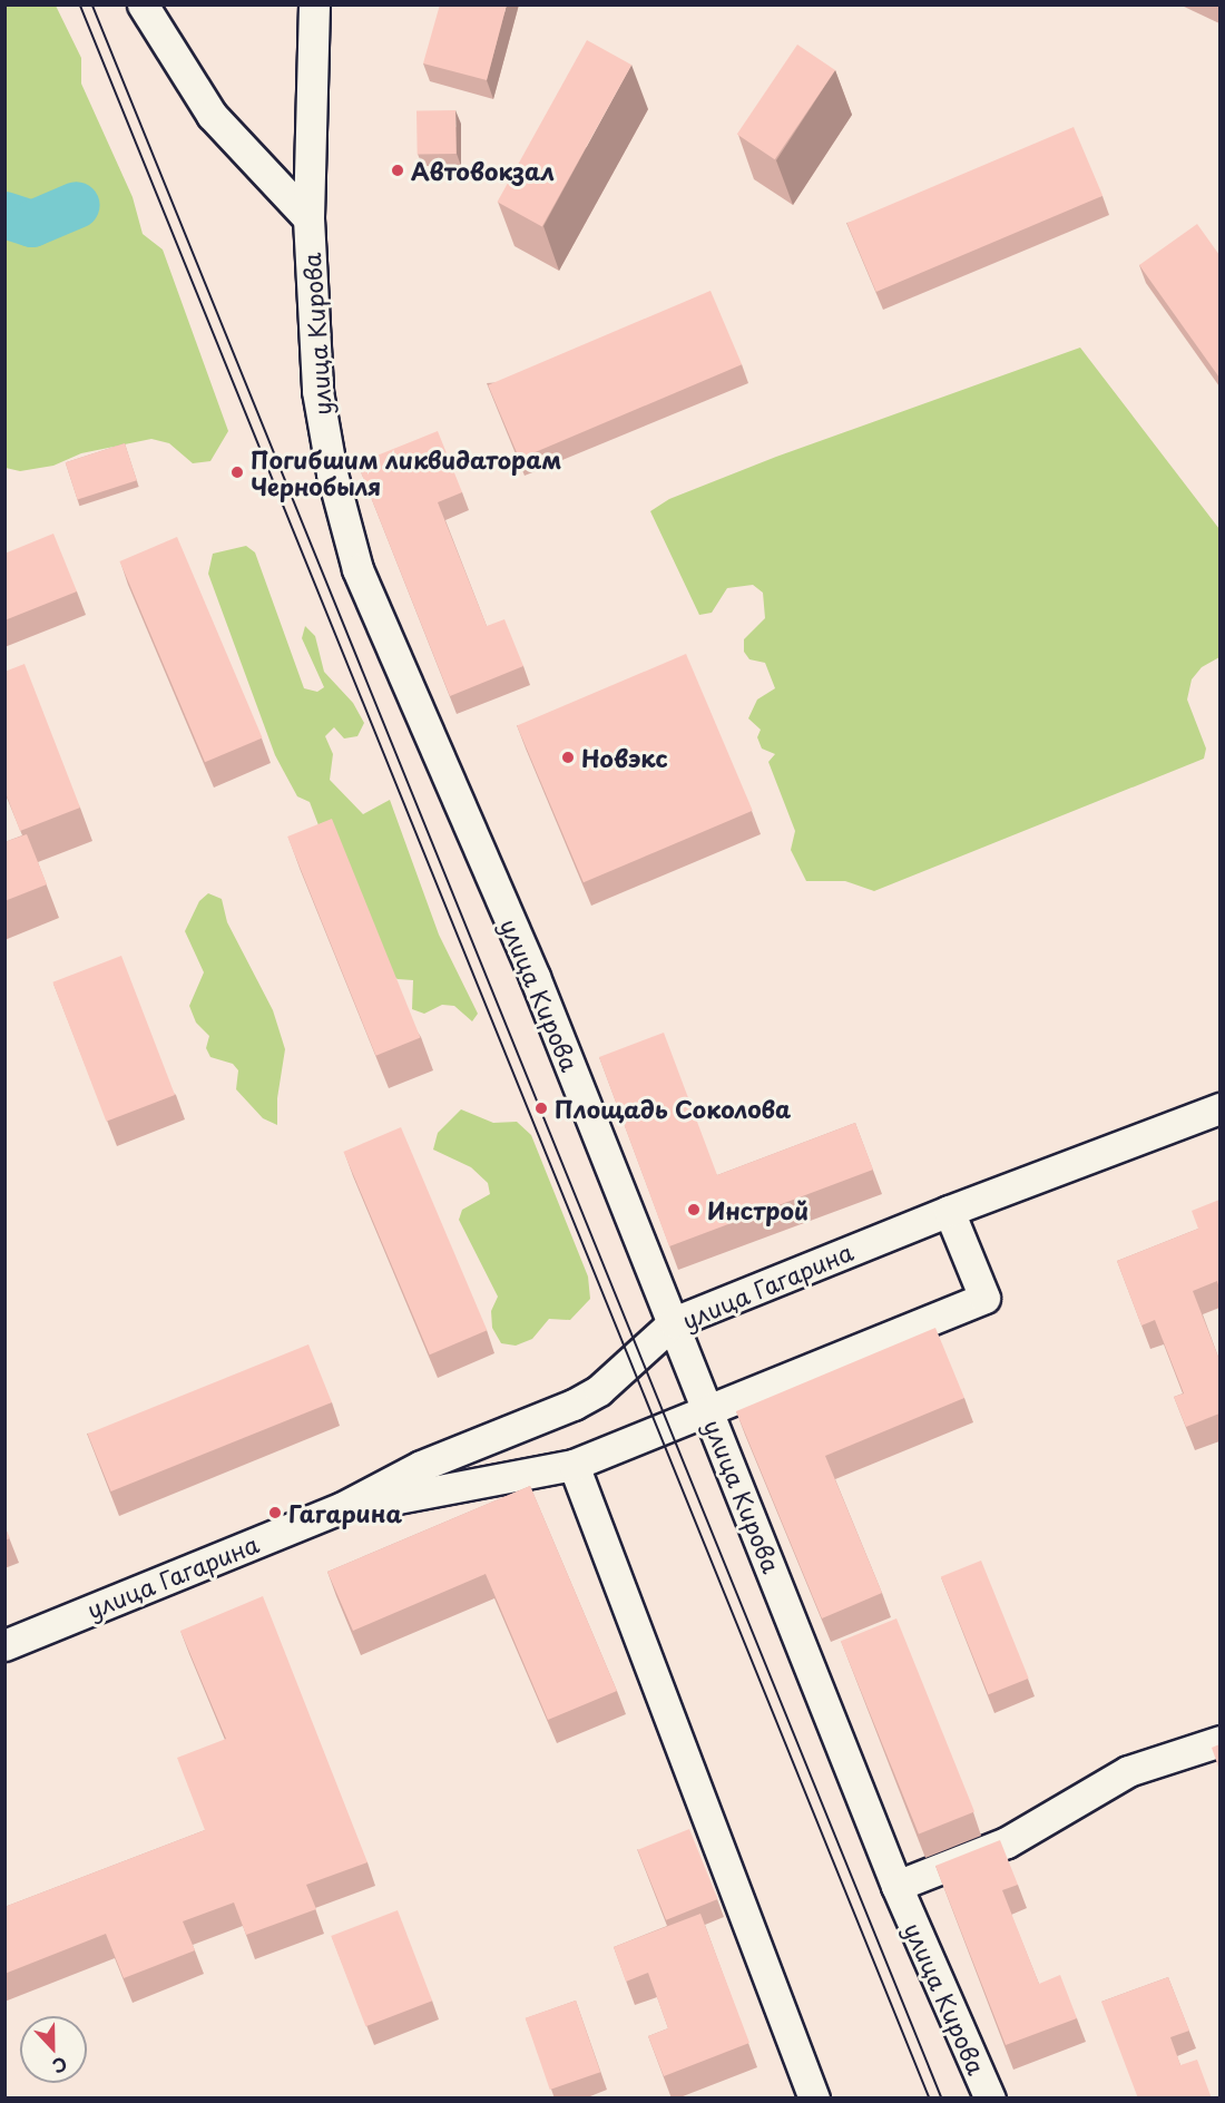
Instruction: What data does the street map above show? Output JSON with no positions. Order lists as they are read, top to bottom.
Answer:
{
  "streets": {
    "street": ["улица Кирова", "улица Гагарина"]
  },
  "crossings": [
    ["улица Кирова", "улица Гагарина"]
  ],
  "places": [
    "Автовокзал",
    "Погибшим ликвидаторам Чернобыля",
    "Новэкс",
    "Площадь Соколова",
    "Инстрой",
    "Гагарина"
  ],
  "north": "bottom"
}
